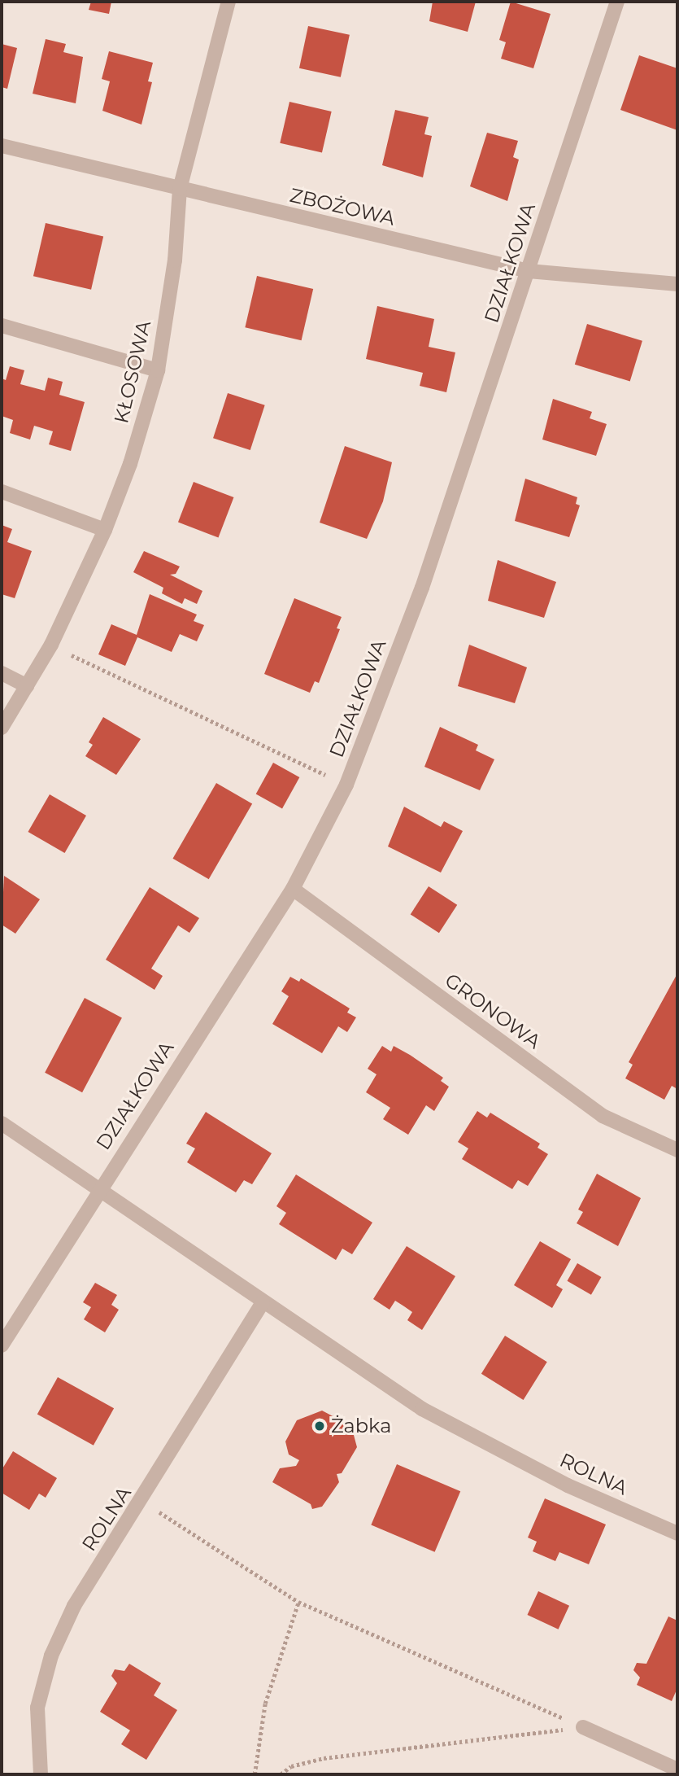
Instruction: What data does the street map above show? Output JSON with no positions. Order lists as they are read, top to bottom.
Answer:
{
  "streets": {
    "street": [
      "ZBOŻOWA",
      "DZIAŁKOWA",
      "KŁOSOWA",
      "GRONOWA",
      "ROLNA"
    ]
  },
  "crossings": [
    ["ZBOŻOWA", "DZIAŁKOWA"],
    ["ZBOŻOWA", "KŁOSOWA"],
    ["DZIAŁKOWA", "GRONOWA"],
    ["DZIAŁKOWA", "ROLNA"]
  ],
  "places": ["Żabka"]
}
